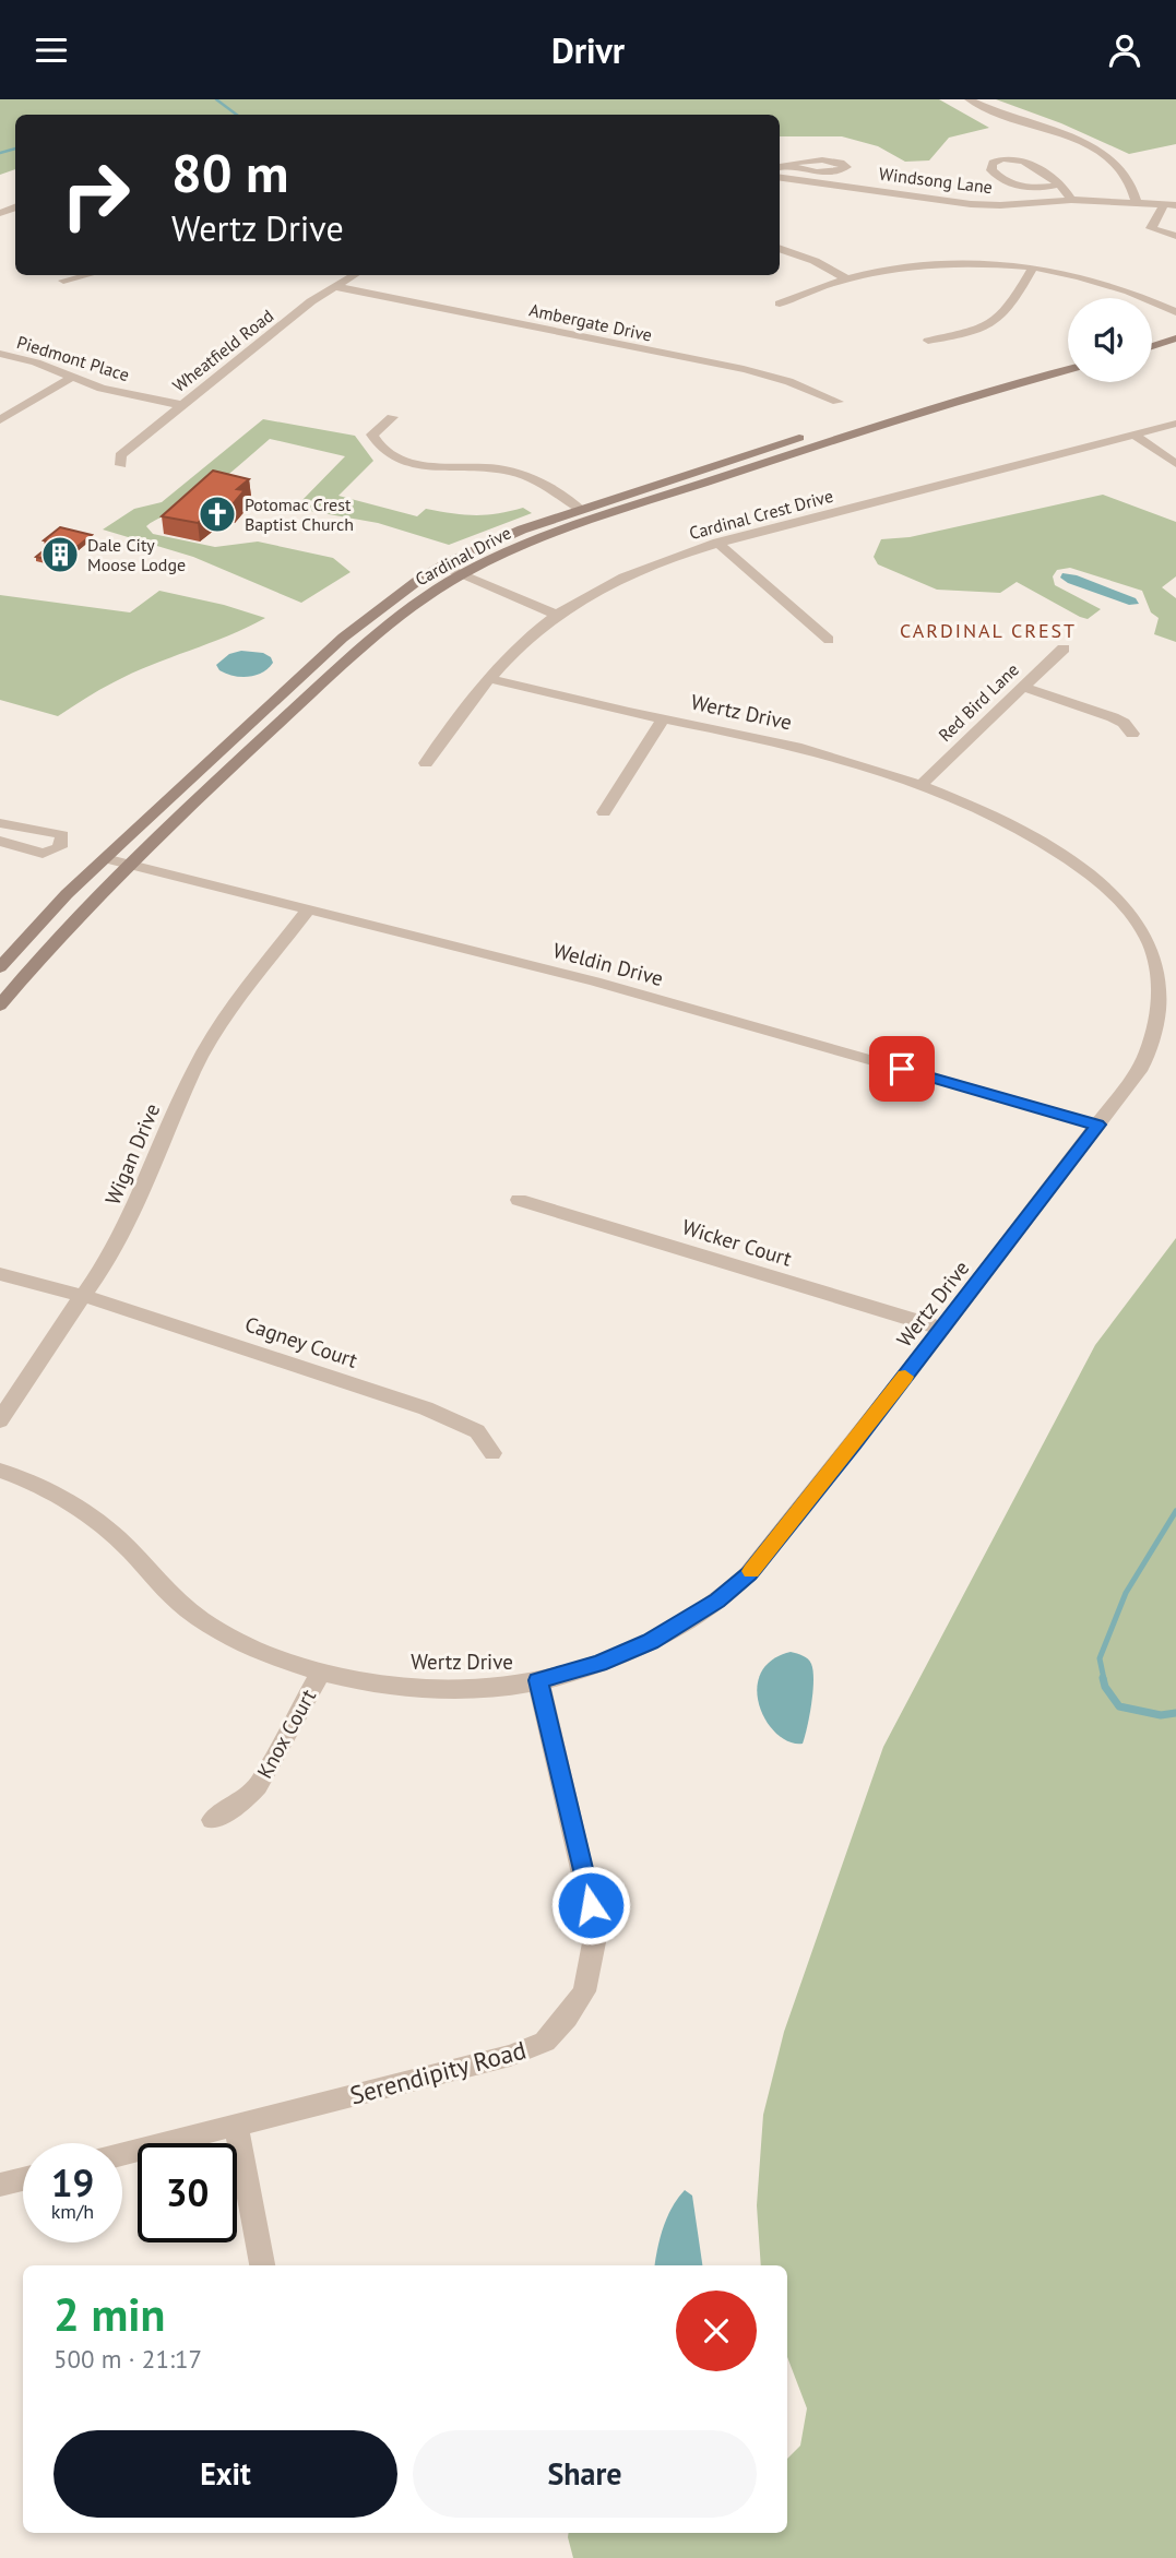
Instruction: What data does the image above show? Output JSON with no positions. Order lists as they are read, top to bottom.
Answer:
{
  "streets": {
    "main road": ["Cardinal Drive"],
    "street": [
      "Windsong Lane",
      "Ambergate Drive",
      "Wheatfield Road",
      "Piedmont Place",
      "Cardinal Crest Drive",
      "Red Bird Lane",
      "Wertz Drive",
      "Weldin Drive",
      "Wigan Drive",
      "Wicker Court",
      "Cagney Court",
      "Knox Court",
      "Serendipity Road"
    ]
  },
  "crossings": [
    ["Ambergate Drive", "Wheatfield Road"],
    ["Wheatfield Road", "Piedmont Place"],
    ["Cardinal Crest Drive", "Wertz Drive"],
    ["Cardinal Drive", "Weldin Drive"],
    ["Red Bird Lane", "Wertz Drive"],
    ["Wertz Drive", "Weldin Drive"],
    ["Wertz Drive", "Wicker Court"],
    ["Wertz Drive", "Knox Court"],
    ["Wertz Drive", "Serendipity Road"],
    ["Weldin Drive", "Wigan Drive"],
    ["Wigan Drive", "Cagney Court"]
  ],
  "districts": ["CARDINAL CREST"],
  "places": {
    "church": ["Potomac Crest Baptist Church"],
    "building": ["Dale City Moose Lodge"]
  },
  "page": {
    "header": "Drivr",
    "turn": ["80 m", "Wertz Drive"],
    "speed": "19 km/h",
    "limit": "30",
    "heading": ["2 min", "500 m · 21:17"],
    "buttons": ["Exit", "Share"]
  }
}
